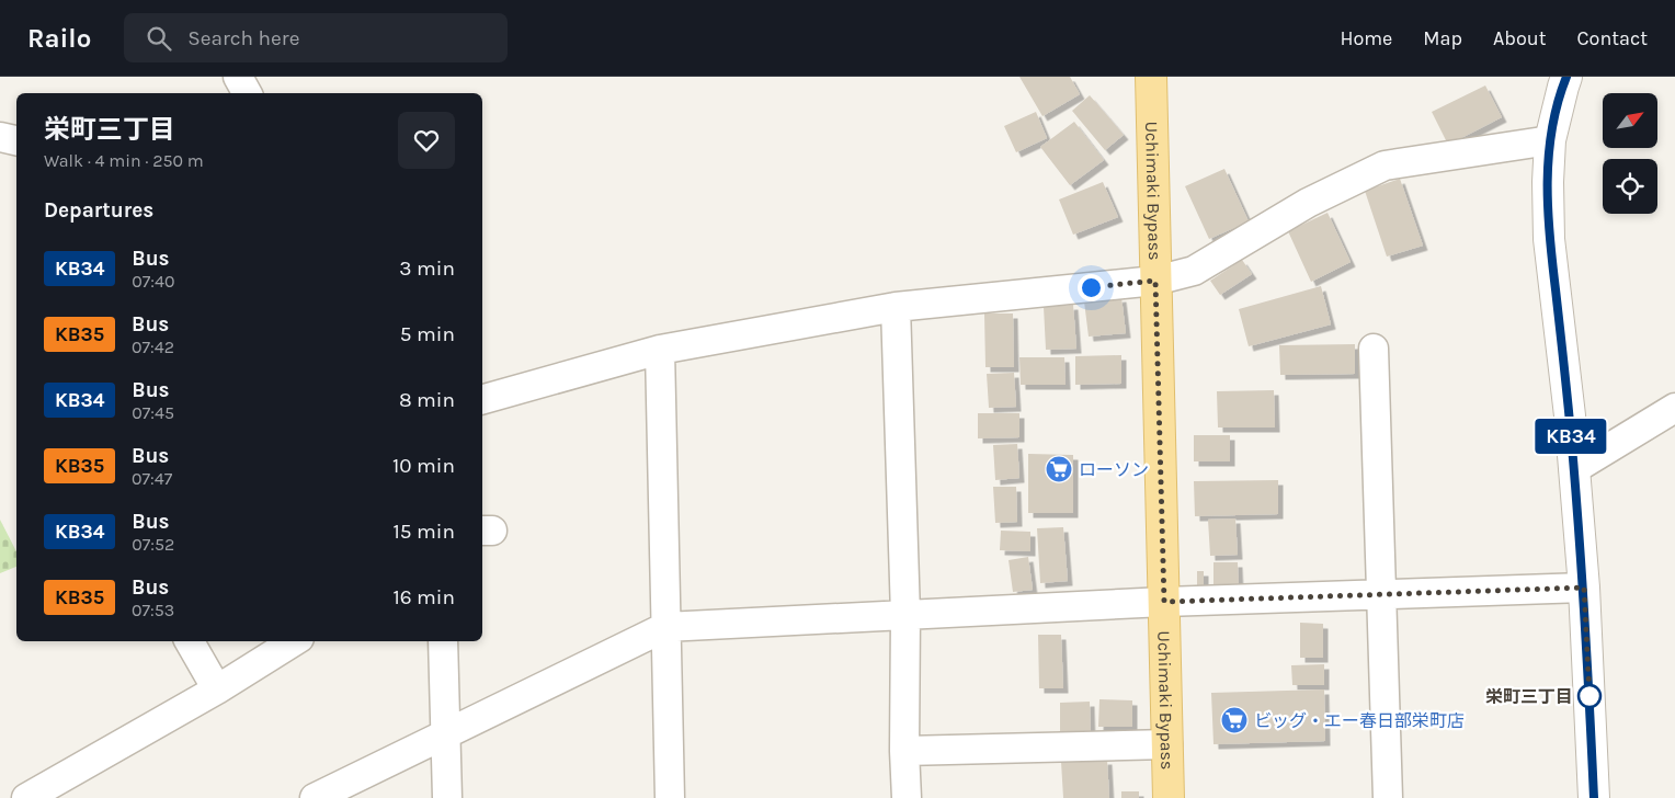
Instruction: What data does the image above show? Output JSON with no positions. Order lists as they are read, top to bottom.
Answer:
{
  "streets": {
    "main road": ["Uchimaki Bypass"]
  },
  "places": {
    "supermarket": ["ローソン", "ビッグ・エー春日部栄町店"],
    "other": ["栄町三丁目"]
  },
  "lines": ["bus line KB34"],
  "north": "top right",
  "page": {
    "header": "Railo",
    "search": "Search here",
    "nav": [
      "Home",
      "Map",
      "About",
      "Contact"
    ],
    "on_map": "KB34",
    "heading": [
      ["栄町三丁目", "Walk · 4 min · 250 m"],
      "Departures"
    ],
    "list": [
      {
        "mark": "KB34",
        "name": "Bus",
        "note": "07:40",
        "value": "3 min"
      },
      {
        "mark": "KB35",
        "name": "Bus",
        "note": "07:42",
        "value": "5 min"
      },
      {
        "mark": "KB34",
        "name": "Bus",
        "note": "07:45",
        "value": "8 min"
      },
      {
        "mark": "KB35",
        "name": "Bus",
        "note": "07:47",
        "value": "10 min"
      },
      {
        "mark": "KB34",
        "name": "Bus",
        "note": "07:52",
        "value": "15 min"
      },
      {
        "mark": "KB35",
        "name": "Bus",
        "note": "07:53",
        "value": "16 min"
      }
    ]
  }
}
